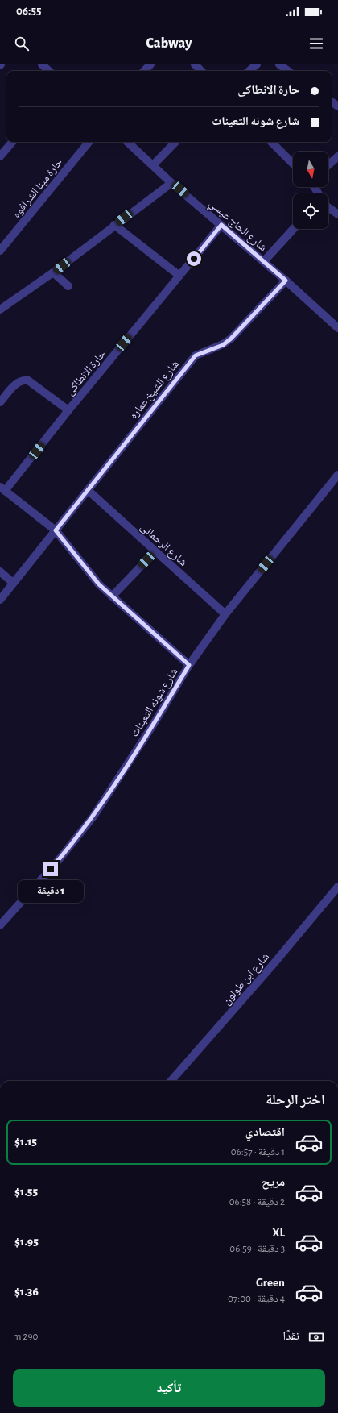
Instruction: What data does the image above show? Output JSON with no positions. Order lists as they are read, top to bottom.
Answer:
{
  "streets": {
    "street": [
      "حارة مينا الشراقوه",
      "شارع الحاج عيسي",
      "حارة الانطاكى",
      "شارع الشيخ عماره",
      "شارع الرحمانى",
      "شارع شونه التعينات",
      "شارع ابن طولون"
    ]
  },
  "crossings": [
    ["شارع الحاج عيسي", "حارة الانطاكى"],
    ["شارع الحاج عيسي", "شارع الشيخ عماره"],
    ["شارع الشيخ عماره", "شارع الرحمانى"],
    ["شارع الرحمانى", "شارع شونه التعينات"]
  ],
  "north": "bottom",
  "page": {
    "status": "06:55",
    "header": "Cabway",
    "banner": ["حارة الانطاكى", "شارع شونه التعينات"],
    "bubble": "1 دقيقة",
    "heading": "اختر الرحلة",
    "list": [
      {
        "name": "اقتصادي",
        "note": "1 دقيقة · 06:57",
        "value": "$1.15"
      },
      {
        "name": "مريح",
        "note": "2 دقيقة · 06:58",
        "value": "$1.55"
      },
      {
        "name": "XL",
        "note": "3 دقيقة · 06:59",
        "value": "$1.95"
      },
      {
        "name": "Green",
        "note": "4 دقيقة · 07:00",
        "value": "$1.36"
      }
    ],
    "pay": ["نقدًا", "290 m"],
    "buttons": "تأكيد"
  }
}
